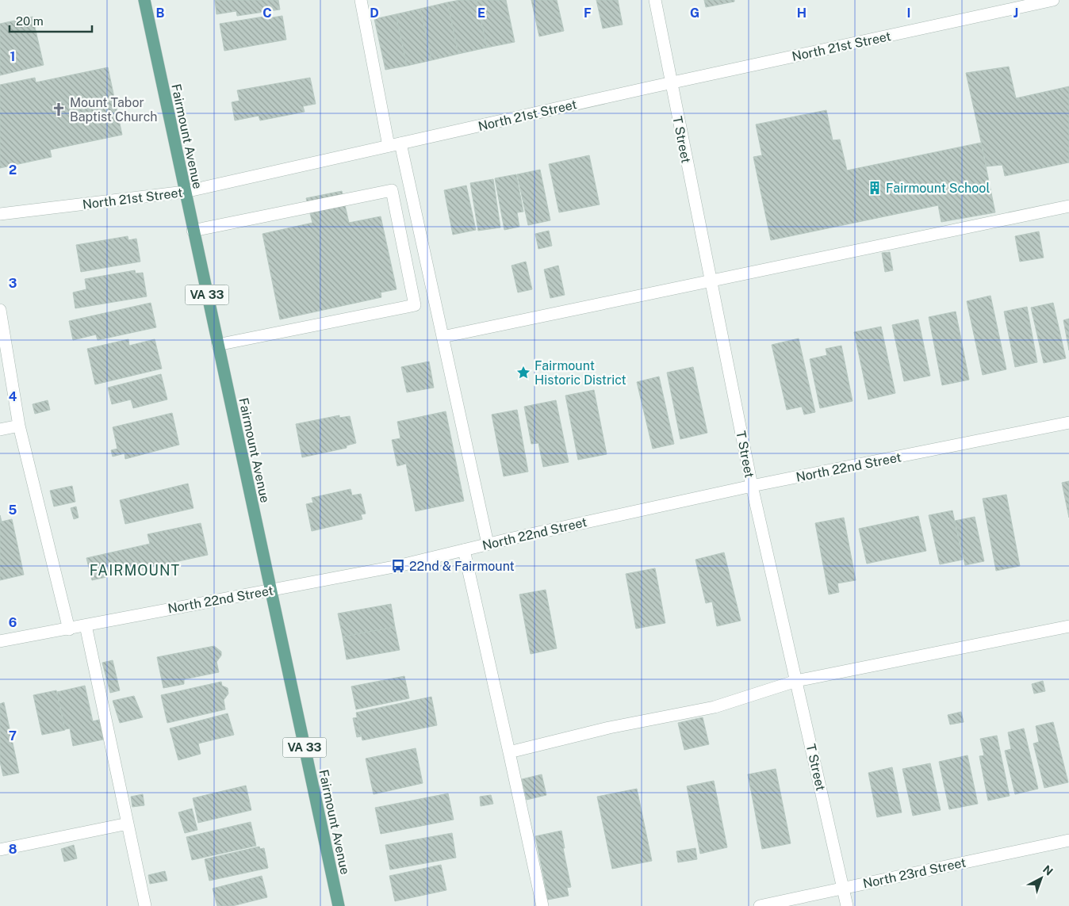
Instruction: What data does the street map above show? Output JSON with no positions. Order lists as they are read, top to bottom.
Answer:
{
  "streets": {
    "main road": ["Fairmount Avenue", "VA 33"],
    "street": [
      "North 21st Street",
      "T Street",
      "North 22nd Street",
      "North 23rd Street"
    ]
  },
  "crossings": [
    ["North 21st Street", "Fairmount Avenue"],
    ["North 21st Street", "T Street"],
    ["Fairmount Avenue", "North 22nd Street"],
    ["T Street", "North 22nd Street"],
    ["T Street", "North 23rd Street"]
  ],
  "districts": ["FAIRMOUNT"],
  "places": {
    "church": ["Mount Tabor Baptist Church"],
    "building": ["Fairmount School"],
    "place": ["Fairmount Historic District"],
    "bus stop": ["22nd & Fairmount"]
  },
  "scale_bar": "20 m",
  "north": "top right",
  "grid": {
    "columns": [
      "B",
      "C",
      "D",
      "E",
      "F",
      "G",
      "H",
      "I",
      "J"
    ],
    "rows": [
      "1",
      "2",
      "3",
      "4",
      "5",
      "6",
      "7",
      "8"
    ]
  }
}
